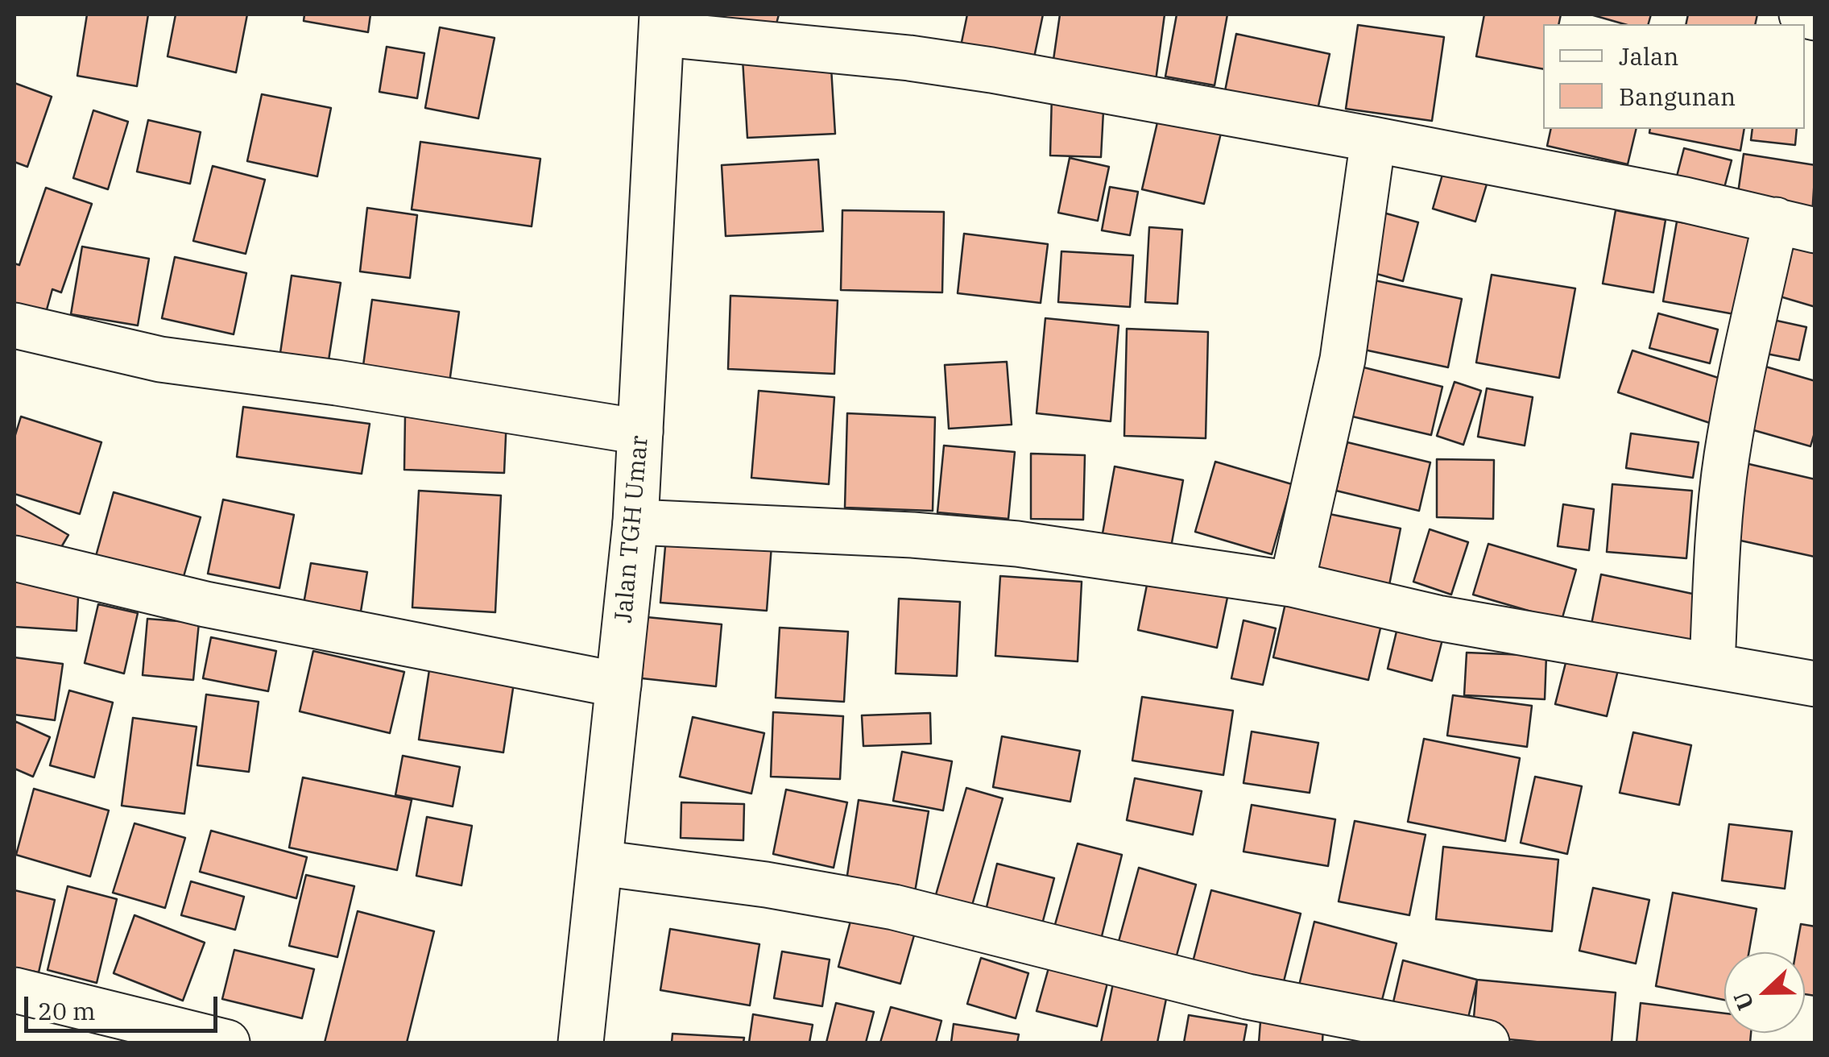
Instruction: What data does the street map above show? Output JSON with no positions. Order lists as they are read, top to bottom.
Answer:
{
  "streets": {
    "street": ["Jalan TGH Umar"]
  },
  "legend": ["Jalan", "Bangunan"],
  "scale_bar": "20 m",
  "north": "left"
}
